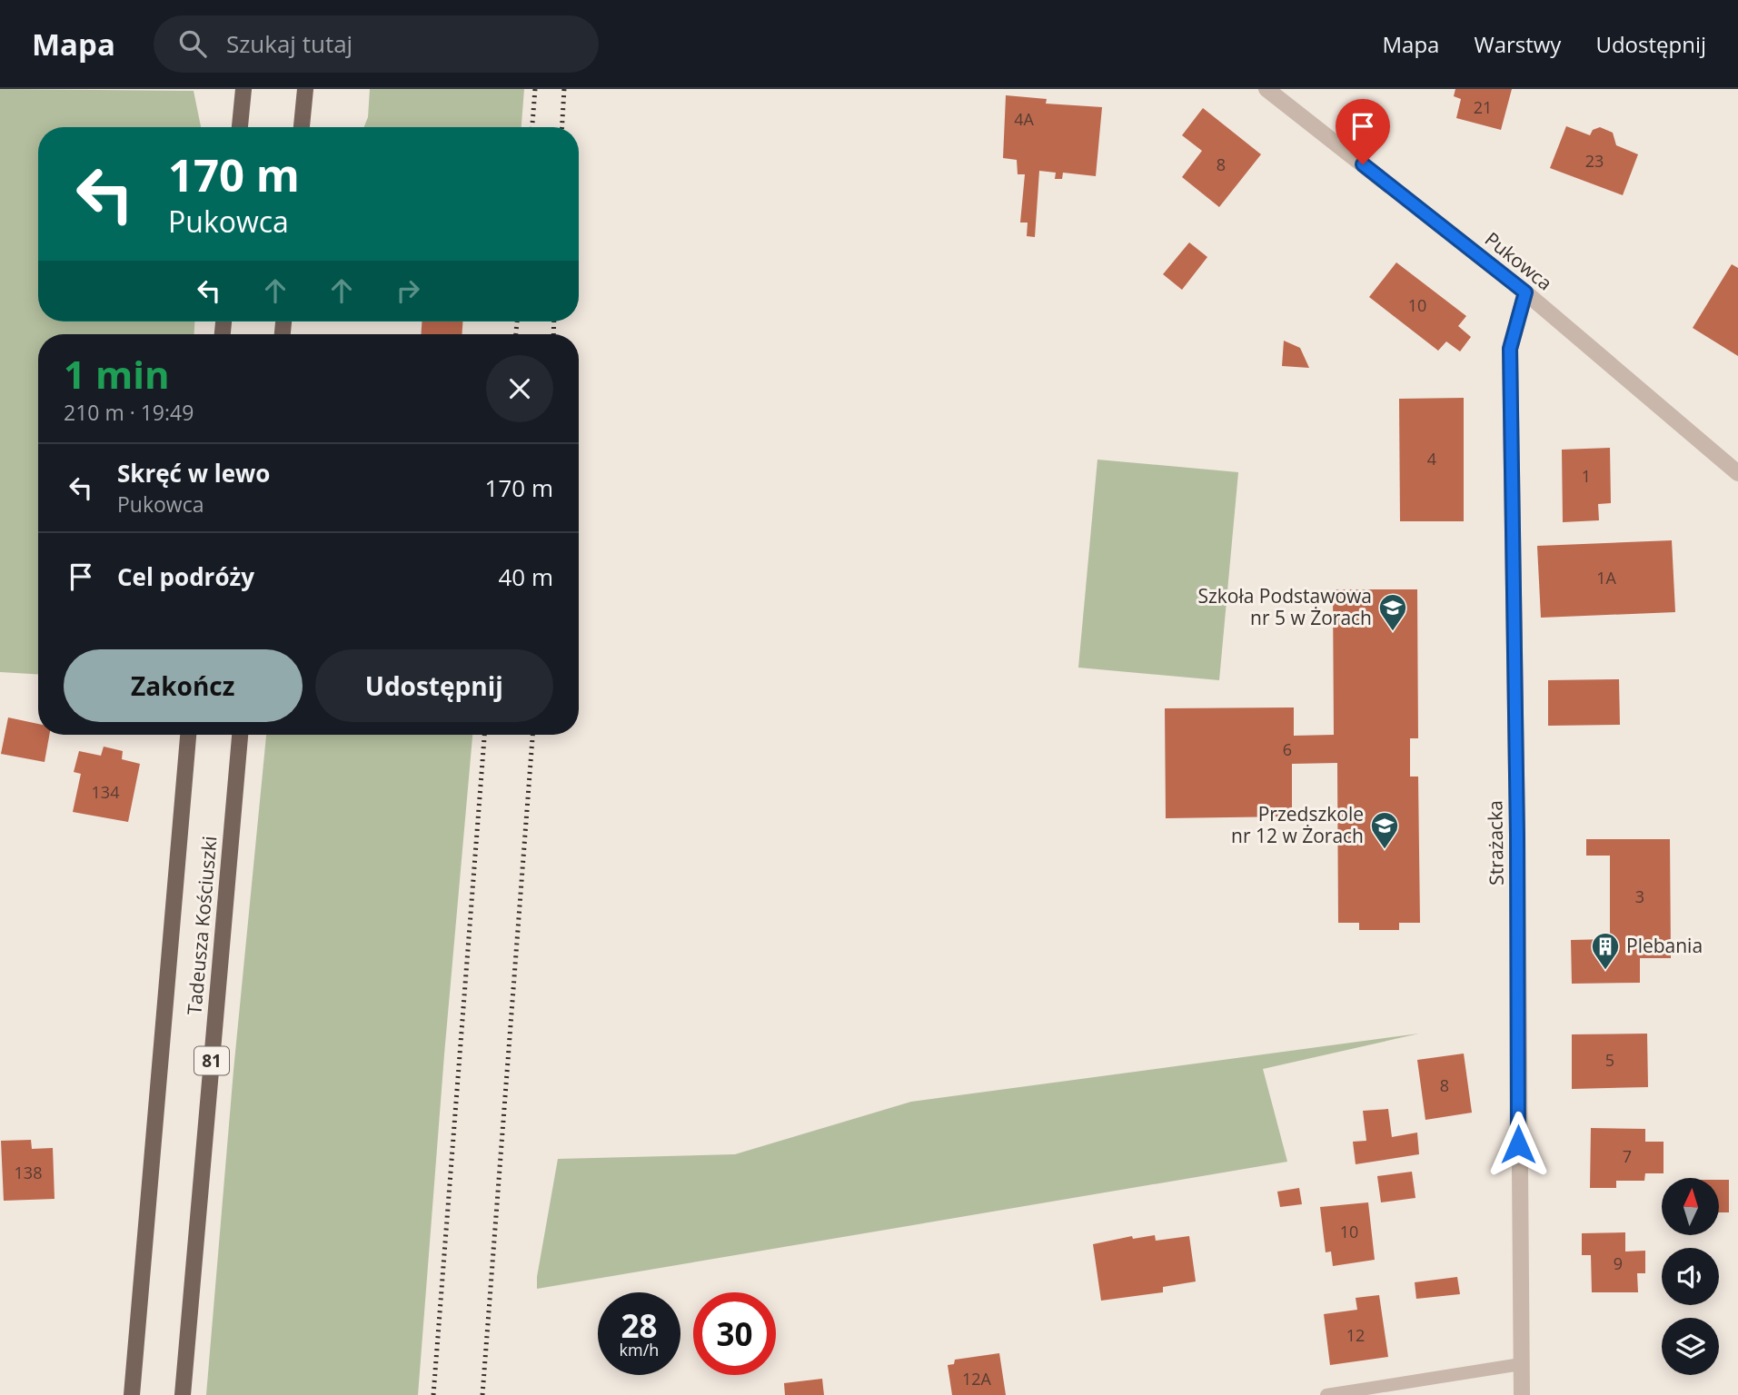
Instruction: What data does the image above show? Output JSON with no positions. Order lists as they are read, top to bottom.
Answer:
{
  "streets": {
    "main road": ["Tadeusza Kościuszki", "81"],
    "street": ["Pukowca", "Strażacka"]
  },
  "crossings": [
    ["Pukowca", "Strażacka"]
  ],
  "places": {
    "school or university": ["Szkoła Podstawowa nr 5 w Żorach", "Przedszkole nr 12 w Żorach"],
    "building": ["Plebania"]
  },
  "house_numbers": [
    "21",
    "4A",
    "23",
    "8",
    "10",
    "4",
    "1",
    "1A",
    "6",
    "134",
    "3",
    "5",
    "8",
    "7",
    "138",
    "10",
    "9",
    "12",
    "12A"
  ],
  "north": "top",
  "page": {
    "header": "Mapa",
    "search": "Szukaj tutaj",
    "nav": ["Mapa", "Warstwy", "Udostępnij"],
    "turn": ["170 m", "Pukowca"],
    "heading": ["1 min", "210 m · 19:49"],
    "list": [
      {
        "name": "Skręć w lewo",
        "note": "Pukowca",
        "value": "170 m"
      },
      {
        "name": "Cel podróży",
        "value": "40 m"
      }
    ],
    "buttons": ["Zakończ", "Udostępnij"],
    "speed": "28 km/h",
    "limit": "30"
  }
}
